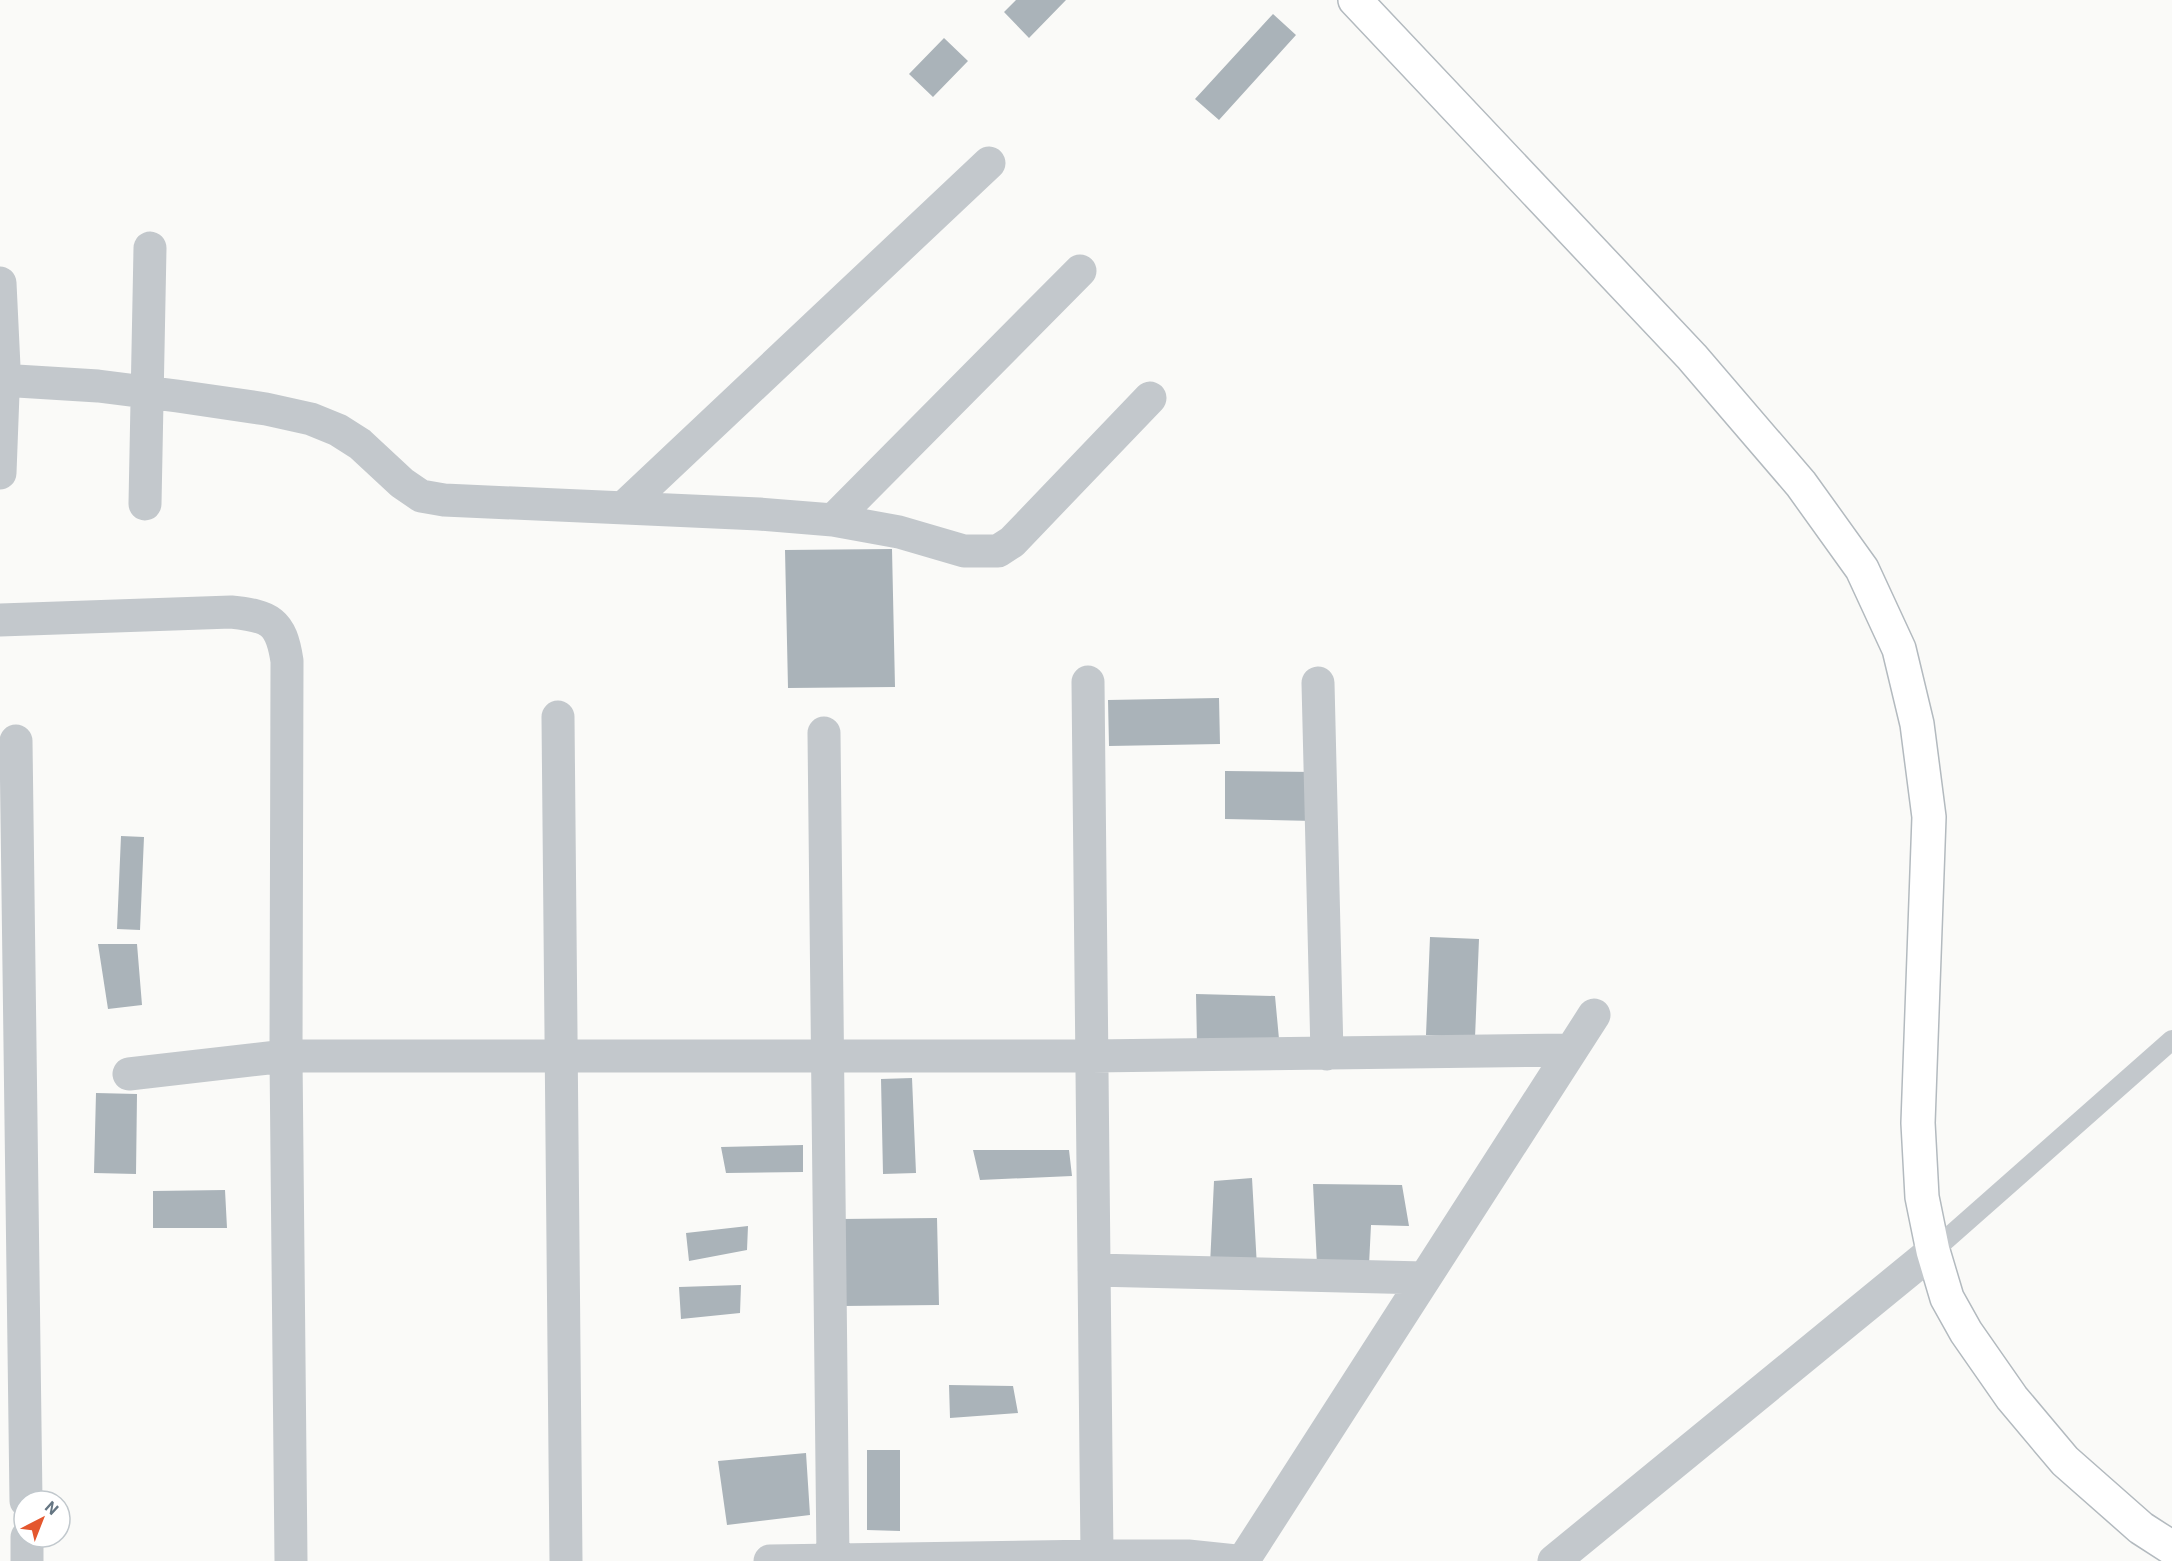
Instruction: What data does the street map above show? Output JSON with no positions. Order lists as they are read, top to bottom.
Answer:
{
  "north": "top right"
}
